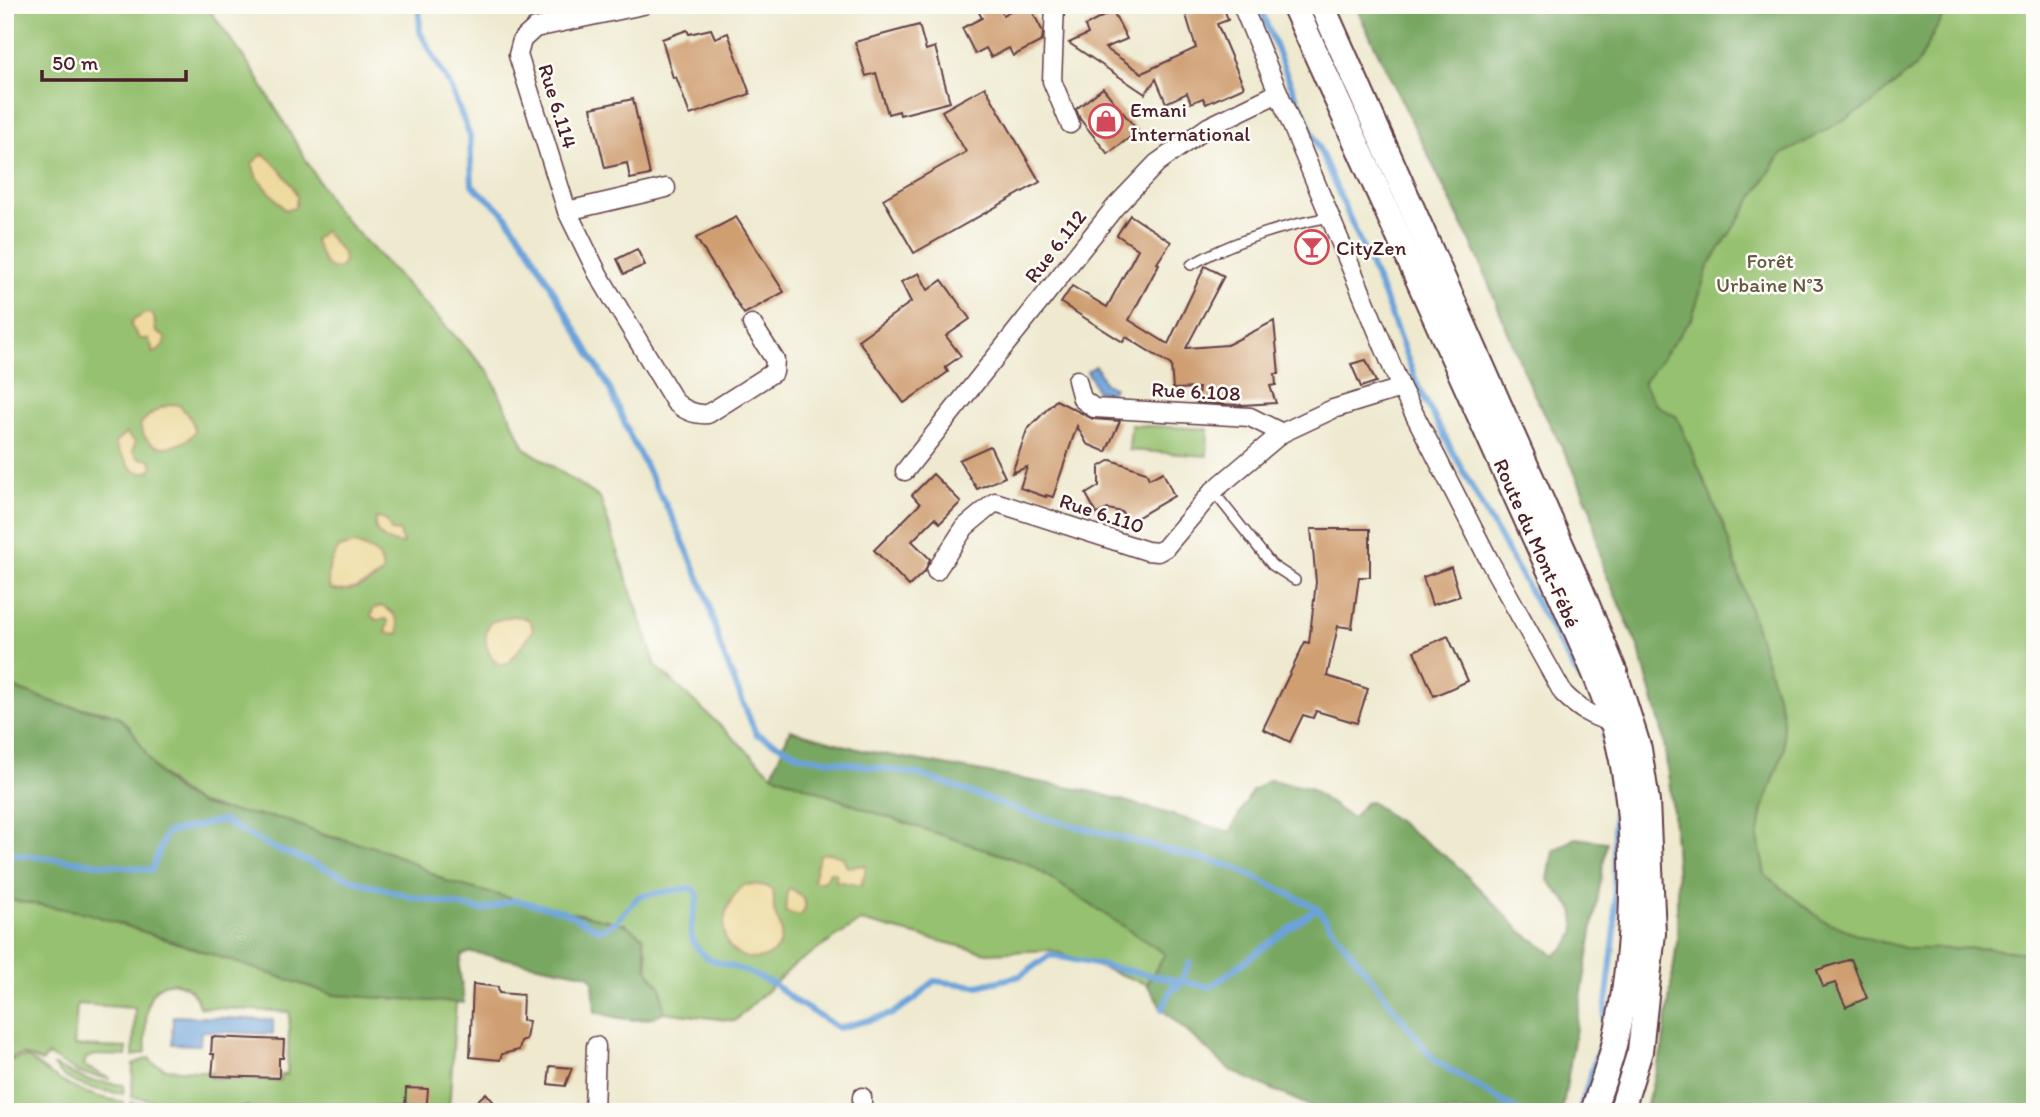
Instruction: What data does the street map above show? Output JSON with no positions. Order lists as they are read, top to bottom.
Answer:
{
  "streets": {
    "street": [
      "Rue 6.114",
      "Rue 6.112",
      "Rue 6.108",
      "Rue 6.110",
      "Route du Mont-Fébé"
    ]
  },
  "crossings": [
    ["Rue 6.108", "Rue 6.110"]
  ],
  "parks": ["Forêt Urbaine N°3"],
  "places": {
    "shop": ["Emani International"],
    "bar": ["CityZen"]
  },
  "scale_bar": "50 m"
}
